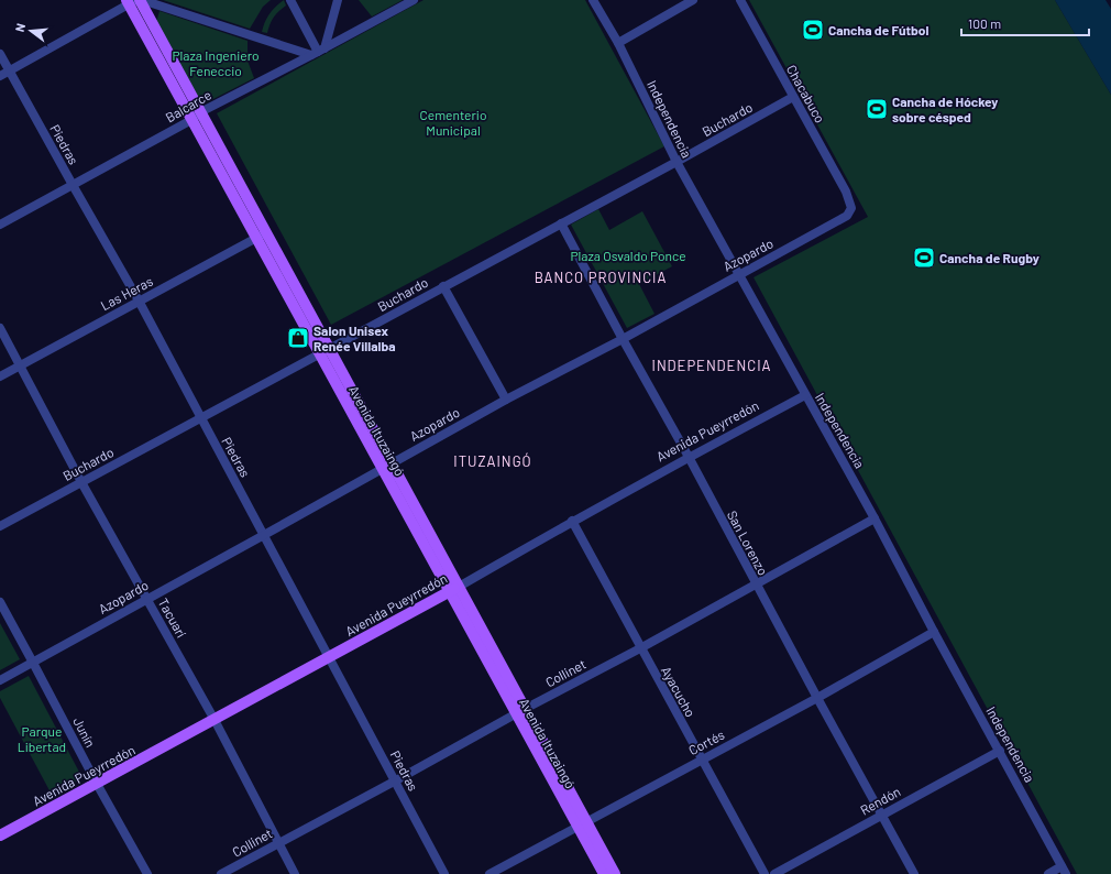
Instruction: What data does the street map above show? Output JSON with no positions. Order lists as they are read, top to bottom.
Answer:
{
  "streets": {
    "main road": ["Avenida Ituzaingó", "Avenida Pueyrredón"],
    "street": [
      "Chacabuco",
      "Balcarce",
      "Independencia",
      "Buchardo",
      "Piedras",
      "Azopardo",
      "Las Heras",
      "San Lorenzo",
      "Tacuarí",
      "Collinet",
      "Ayacucho",
      "Junín",
      "Cortés",
      "Rendón"
    ]
  },
  "crossings": [
    ["Chacabuco", "Buchardo"],
    ["Chacabuco", "Azopardo"],
    ["Balcarce", "Piedras"],
    ["Balcarce", "Avenida Ituzaingó"],
    ["Independencia", "Buchardo"],
    ["Independencia", "Azopardo"],
    ["Independencia", "Avenida Pueyrredón"],
    ["Independencia", "Collinet"],
    ["Independencia", "Cortés"],
    ["Independencia", "Rendón"],
    ["Buchardo", "Piedras"],
    ["Buchardo", "Avenida Ituzaingó"],
    ["Buchardo", "San Lorenzo"],
    ["Buchardo", "Tacuarí"],
    ["Piedras", "Azopardo"],
    ["Piedras", "Las Heras"],
    ["Piedras", "Avenida Pueyrredón"],
    ["Piedras", "Collinet"],
    ["Azopardo", "Avenida Ituzaingó"],
    ["Azopardo", "San Lorenzo"],
    ["Azopardo", "Tacuarí"],
    ["Azopardo", "Junín"],
    ["Las Heras", "Avenida Ituzaingó"],
    ["Las Heras", "Tacuarí"],
    ["Avenida Ituzaingó", "Avenida Pueyrredón"],
    ["Avenida Ituzaingó", "Collinet"],
    ["Avenida Ituzaingó", "Cortés"],
    ["Avenida Pueyrredón", "San Lorenzo"],
    ["Avenida Pueyrredón", "Tacuarí"],
    ["Avenida Pueyrredón", "Ayacucho"],
    ["Avenida Pueyrredón", "Junín"],
    ["San Lorenzo", "Collinet"],
    ["San Lorenzo", "Cortés"],
    ["San Lorenzo", "Rendón"],
    ["Tacuarí", "Collinet"],
    ["Collinet", "Ayacucho"],
    ["Ayacucho", "Cortés"]
  ],
  "districts": ["BANCO PROVINCIA", "INDEPENDENCIA", "ITUZAINGÓ"],
  "parks": [
    "Plaza Ingeniero Feneccio",
    "Cementerio Municipal",
    "Plaza Osvaldo Ponce",
    "Parque Libertad"
  ],
  "places": {
    "sports": ["Cancha de Fútbol", "Cancha de Hóckey sobre césped", "Cancha de Rugby"],
    "shop": ["Salon Unisex Renée Villalba"]
  },
  "scale_bar": "100 m",
  "north": "left"
}
